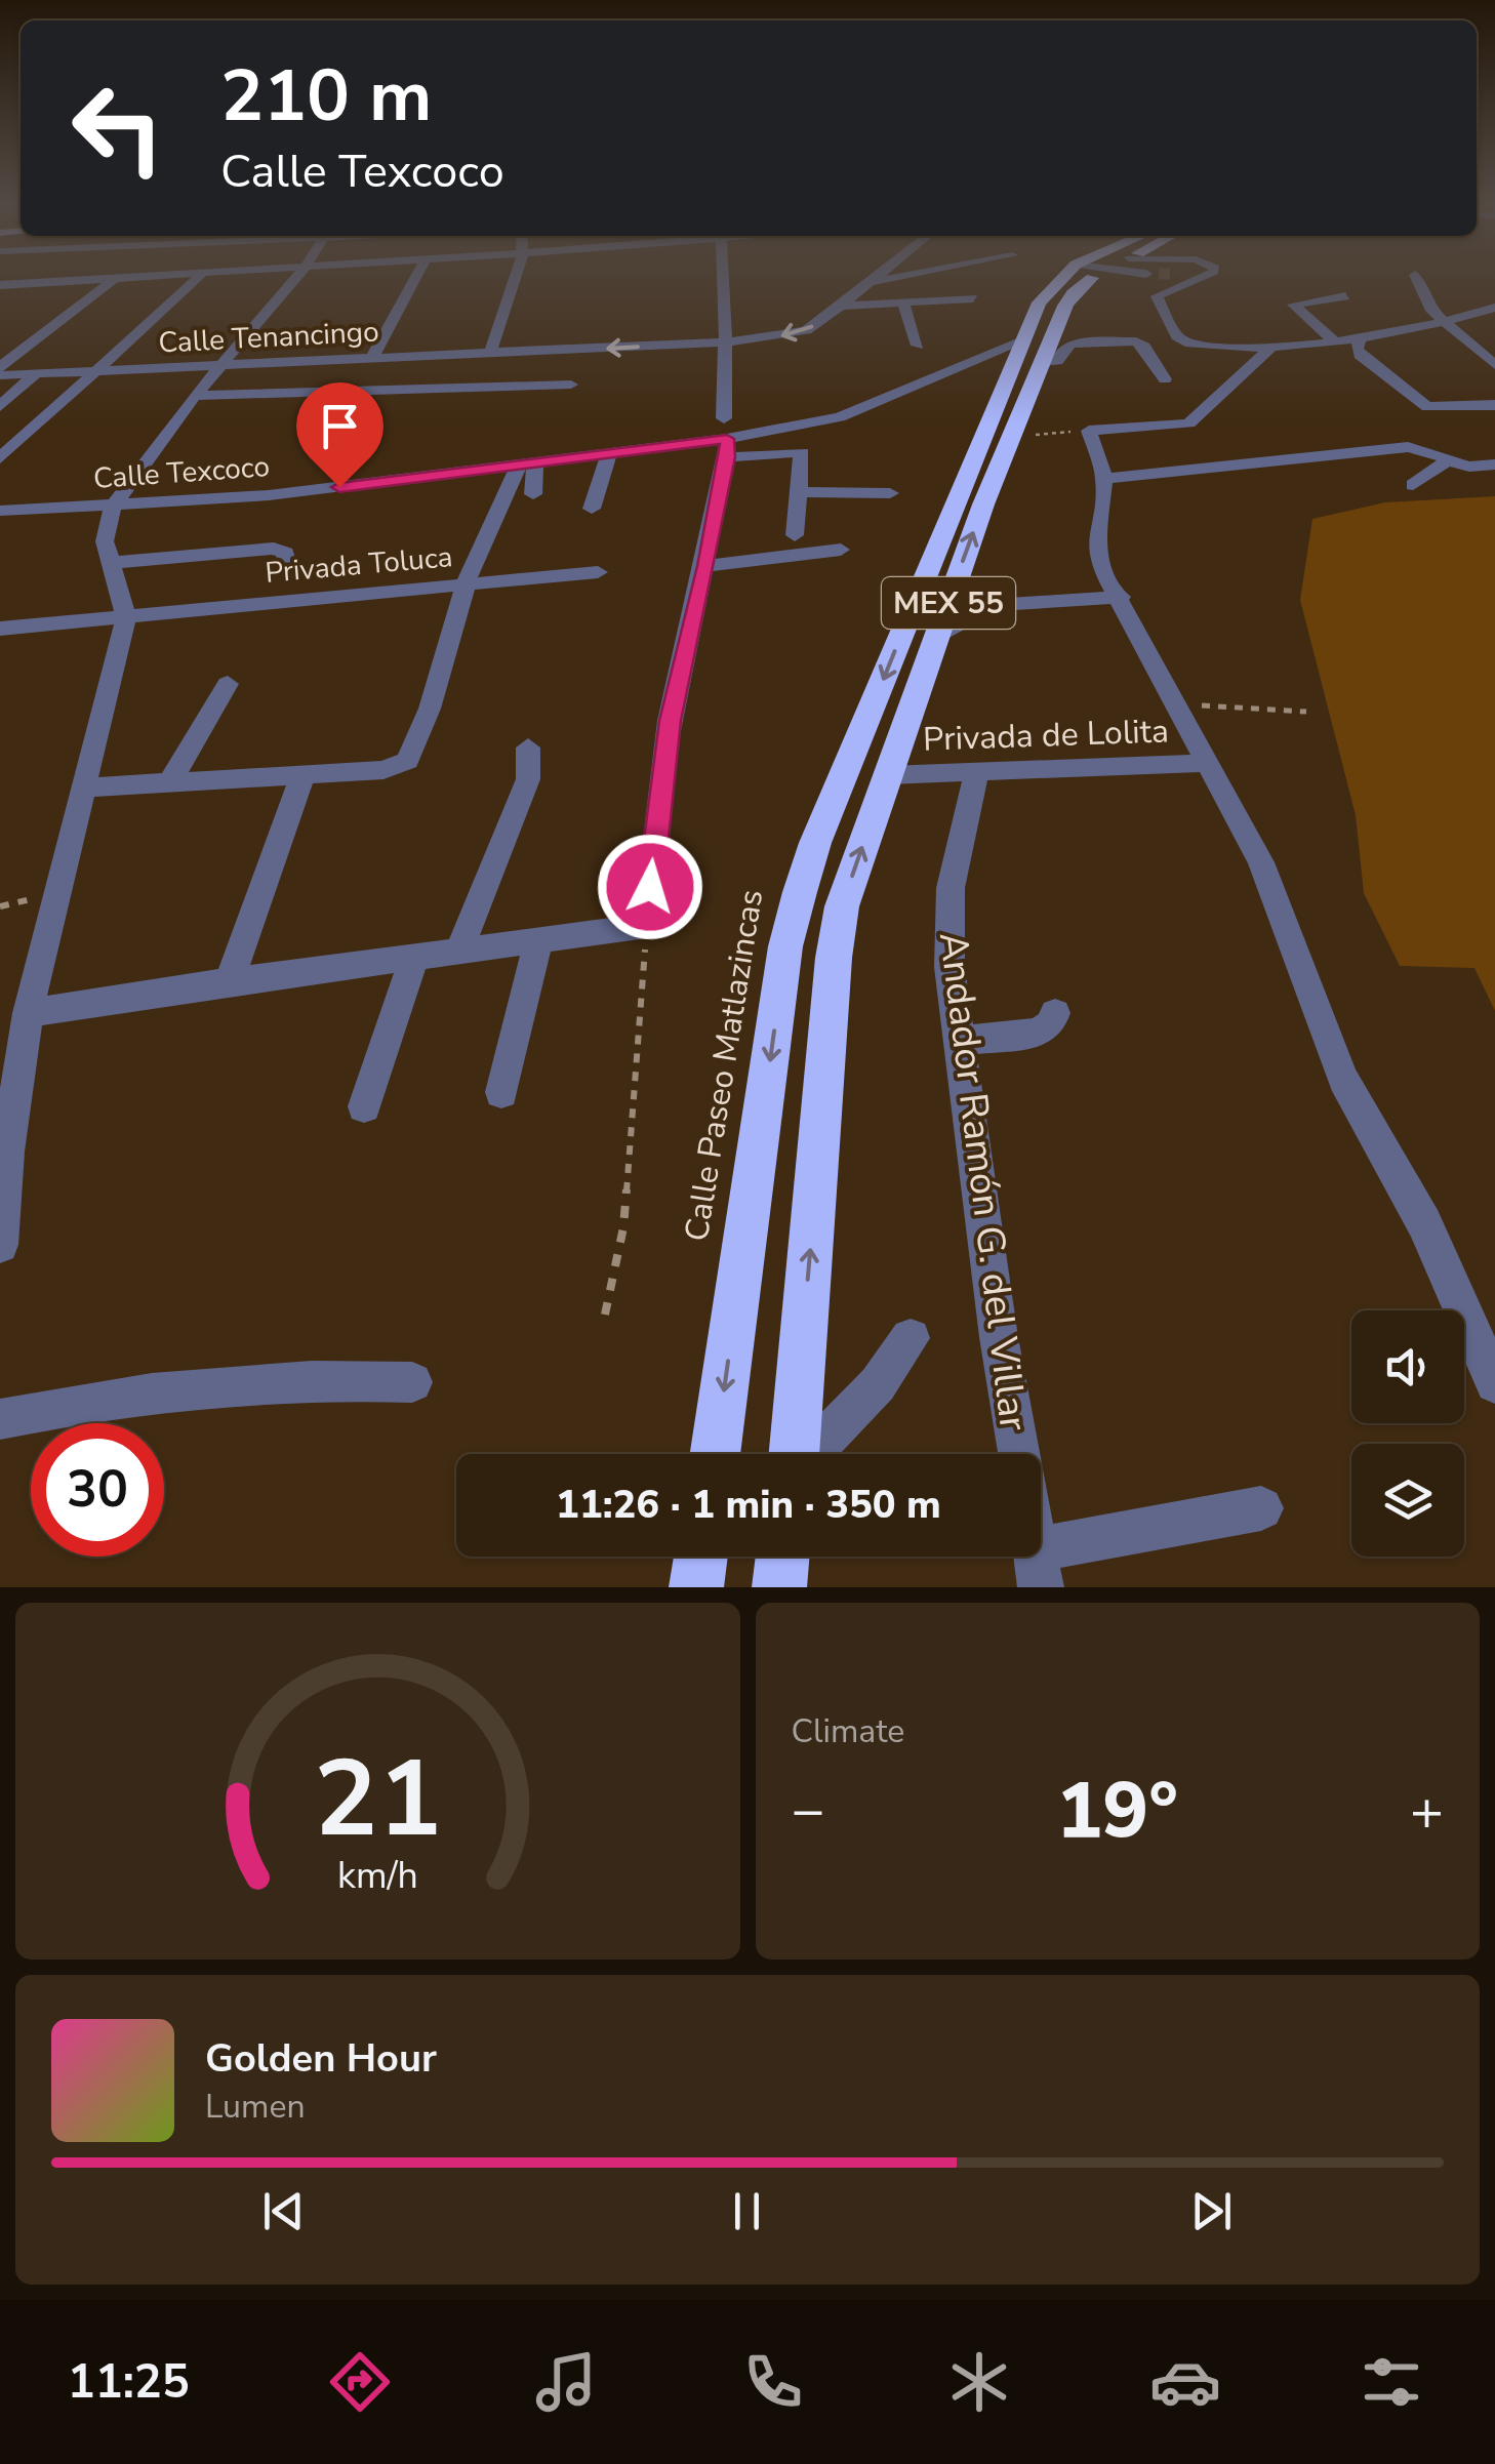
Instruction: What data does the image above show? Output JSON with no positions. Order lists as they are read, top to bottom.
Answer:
{
  "streets": {
    "highway": ["MEX 55", "Calle Paseo Matlazincas"],
    "street": [
      "Calle Tenancingo",
      "Calle Texcoco",
      "Privada Toluca",
      "Privada de Lolita",
      "Andador Ramón G. del Villar"
    ]
  },
  "crossings": [
    ["Calle Texcoco", "Calle Paseo Matlazincas"],
    ["Privada de Lolita", "Calle Paseo Matlazincas"],
    ["Privada de Lolita", "Andador Ramón G. del Villar"]
  ],
  "page": {
    "turn": ["210 m", "Calle Texcoco"],
    "limit": "30",
    "trip": "11:26 · 1 min · 350 m",
    "tile": "Climate",
    "heat": ["−", "19°", "+"],
    "song": ["Golden Hour", "Lumen"],
    "tabs": "11:25",
    "gauge": ["21", "km/h"]
  }
}
